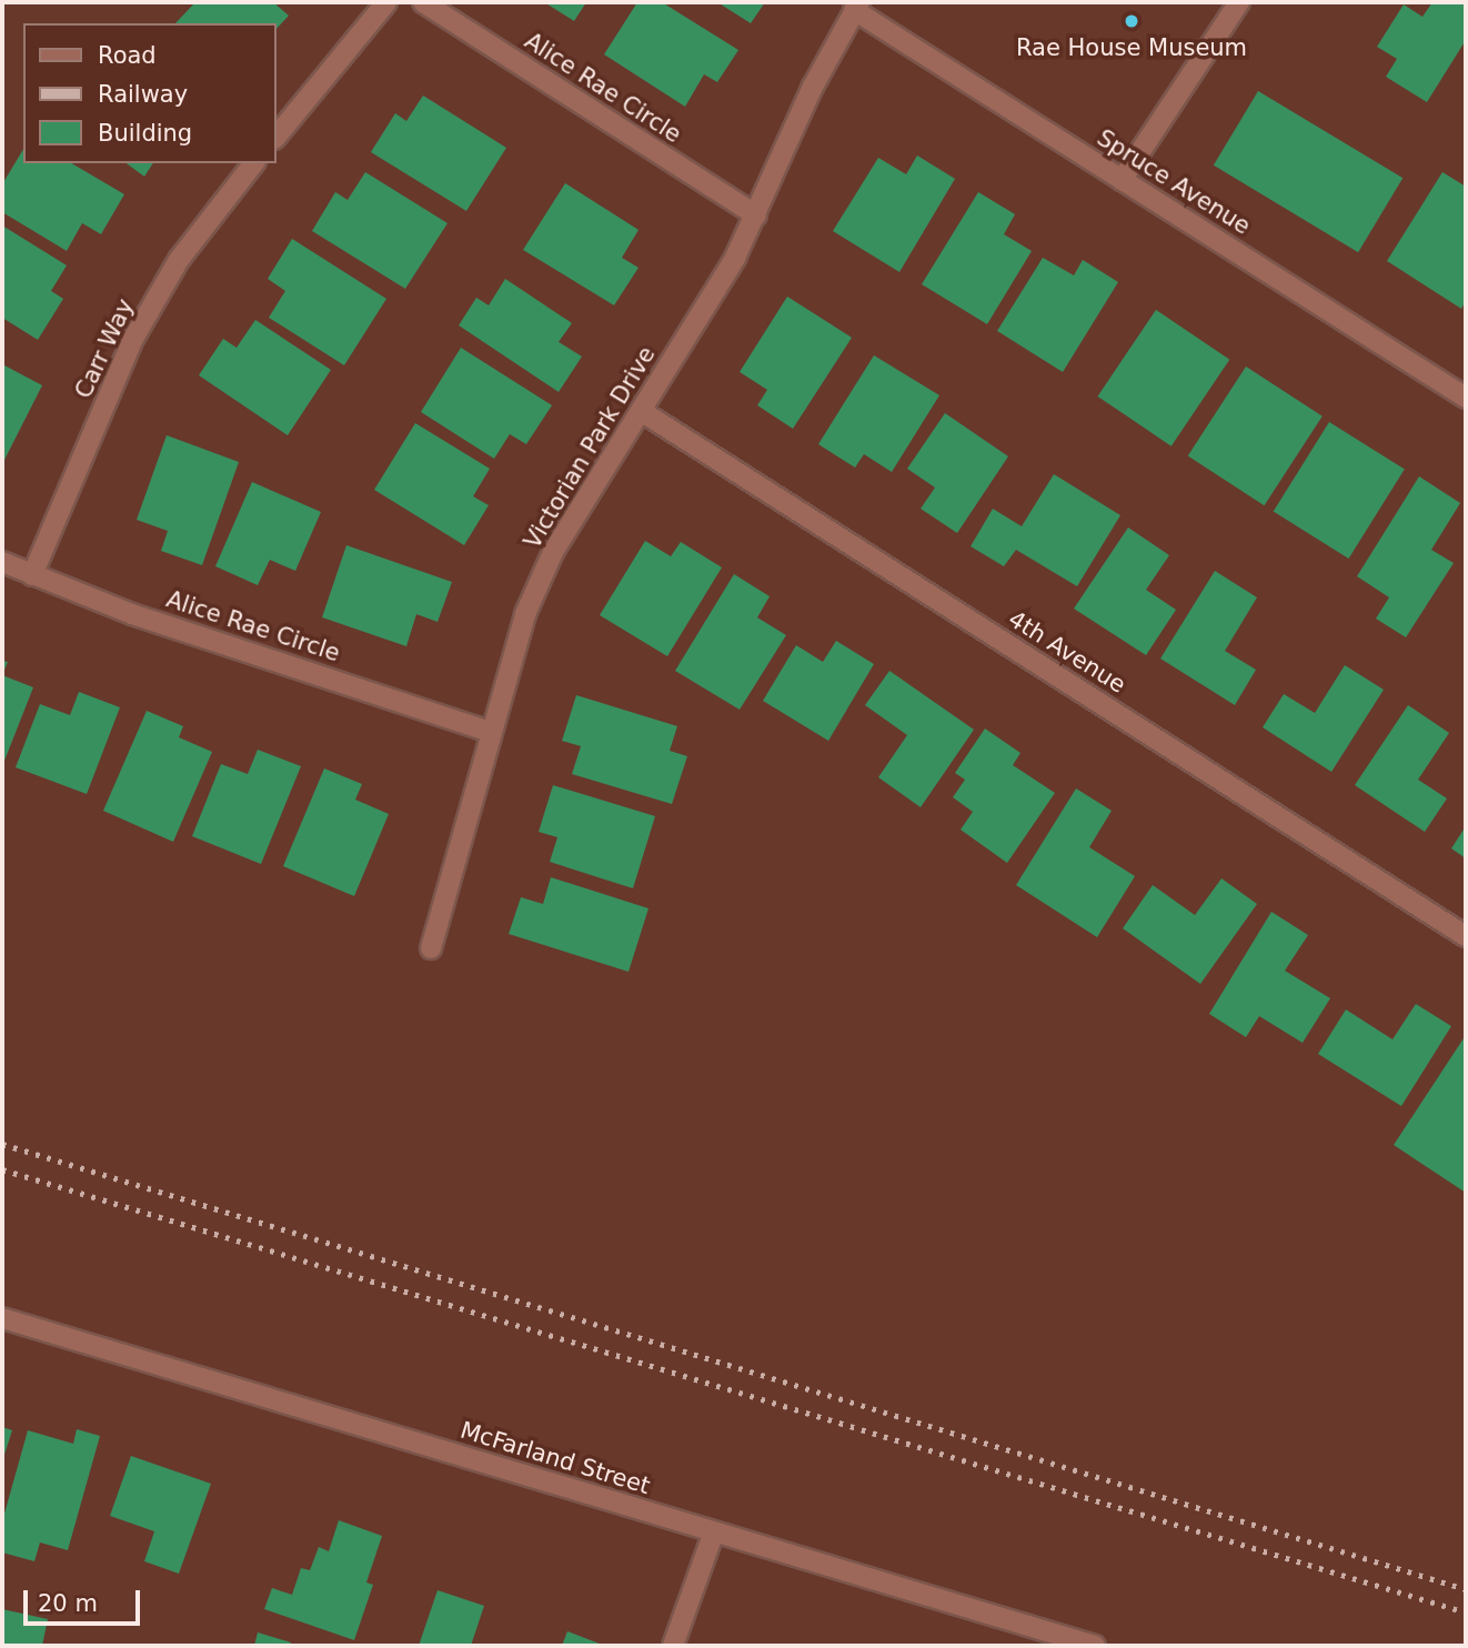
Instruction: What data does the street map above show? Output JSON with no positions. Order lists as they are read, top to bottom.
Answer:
{
  "streets": {
    "street": [
      "Alice Rae Circle",
      "Spruce Avenue",
      "Carr Way",
      "Victorian Park Drive",
      "4th Avenue",
      "McFarland Street"
    ]
  },
  "crossings": [
    ["Alice Rae Circle", "Carr Way"],
    ["Alice Rae Circle", "Victorian Park Drive"],
    ["Spruce Avenue", "Victorian Park Drive"],
    ["Victorian Park Drive", "4th Avenue"]
  ],
  "places": ["Rae House Museum"],
  "legend": ["Road", "Railway", "Building"],
  "scale_bar": "20 m"
}
